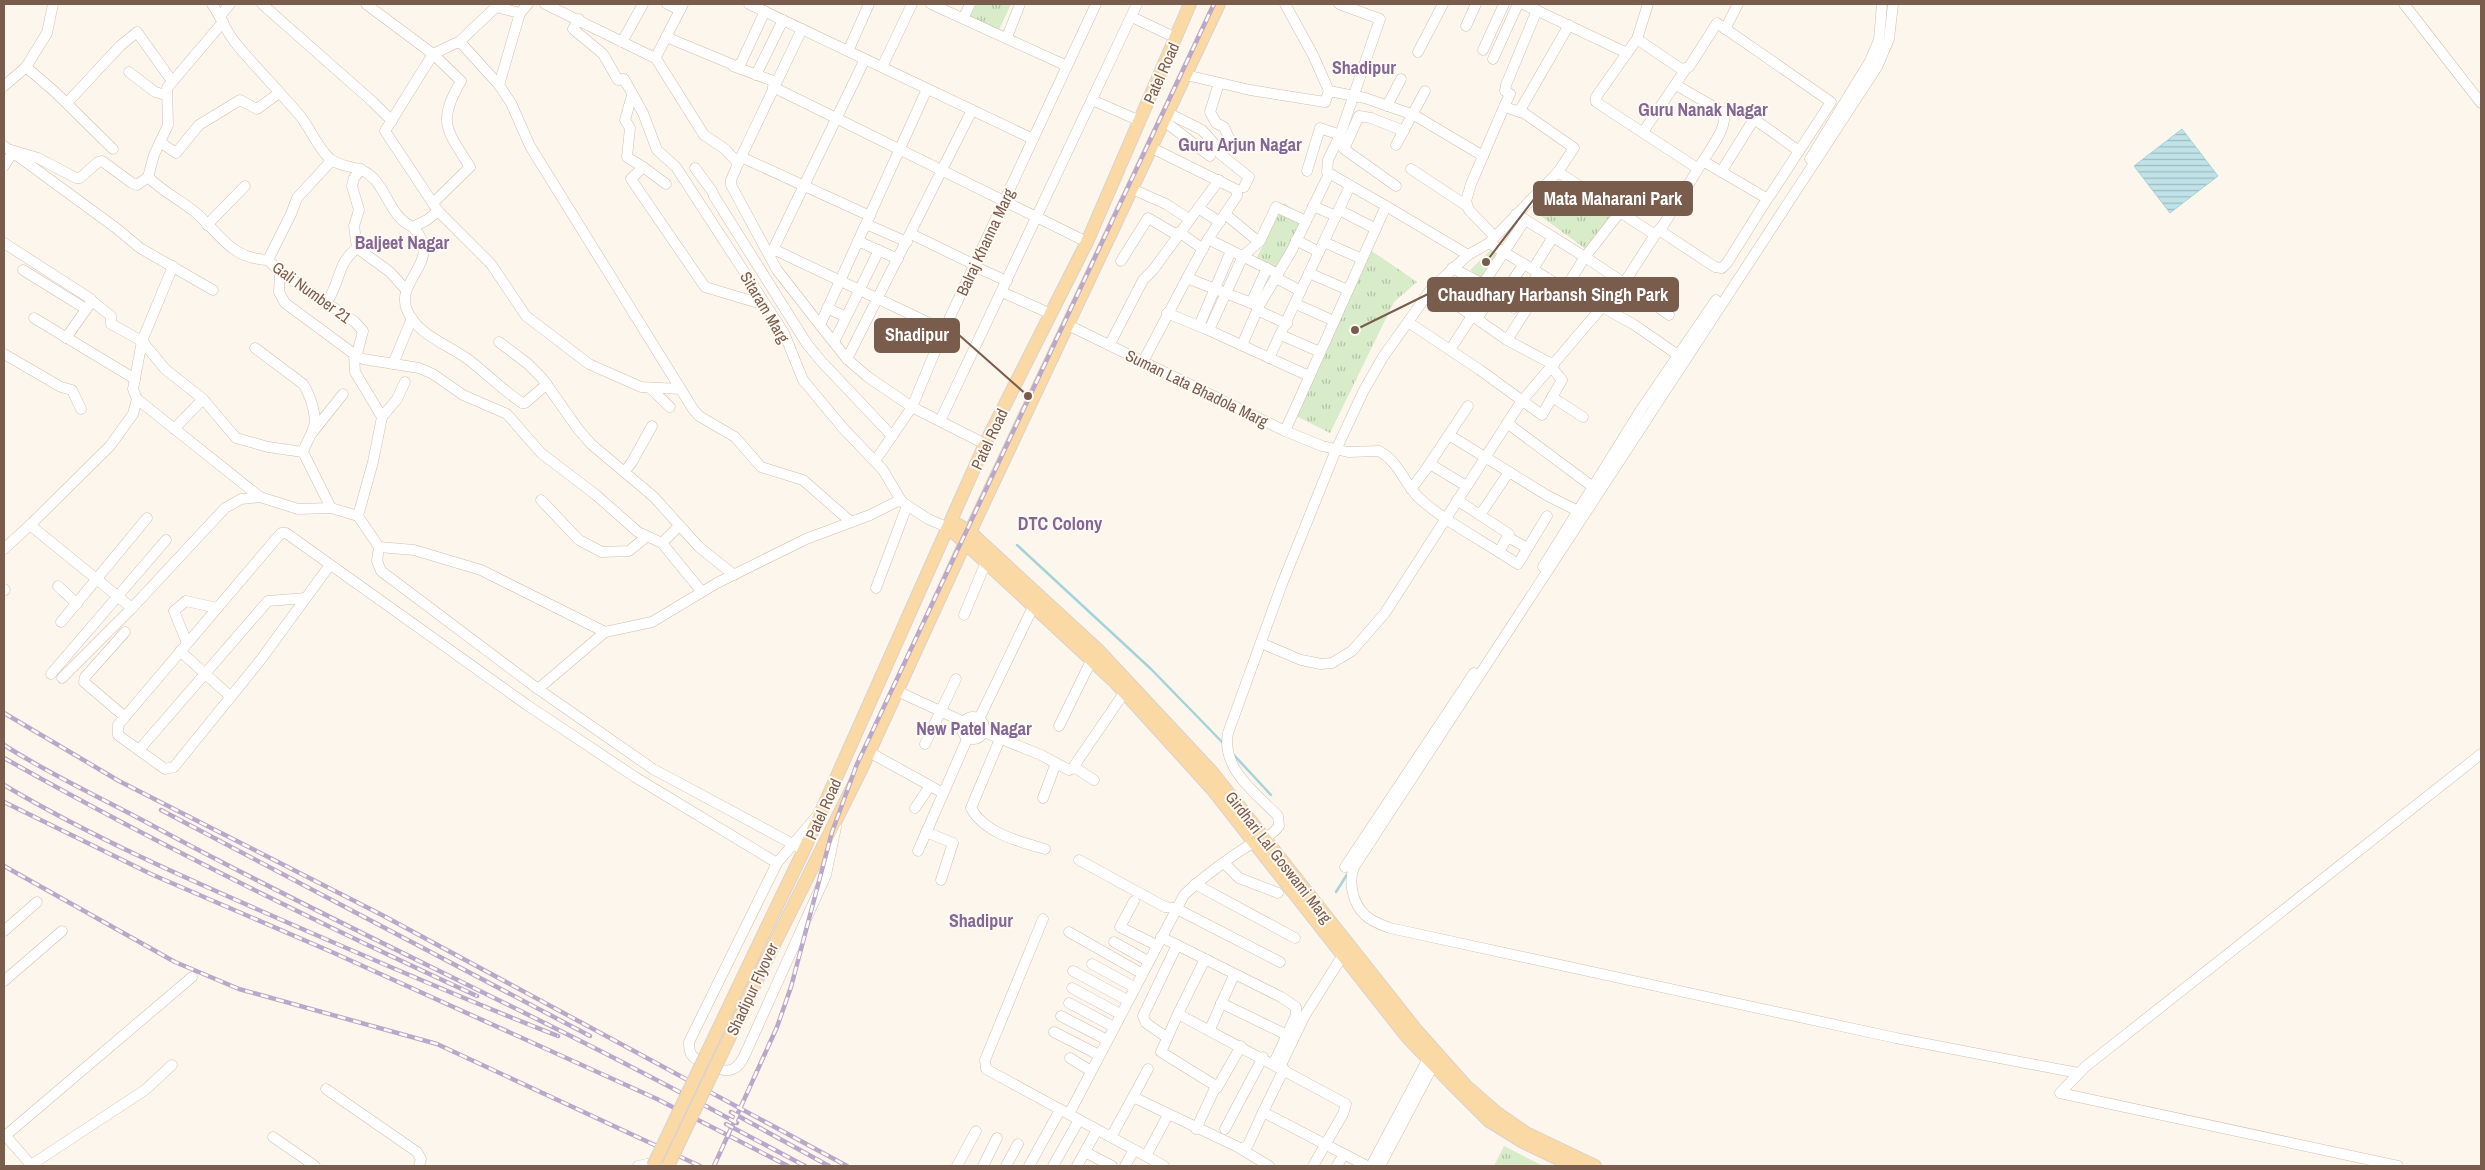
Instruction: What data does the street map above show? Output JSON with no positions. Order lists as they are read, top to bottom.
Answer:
{
  "streets": {
    "main road": ["Patel Road", "Girdhari Lal Goswami Marg", "Shadipur Flyover"],
    "street": [
      "Balraj Khanna Marg",
      "Gali Number 21",
      "Sitaram Marg",
      "Suman Lata Bhadola Marg"
    ]
  },
  "crossings": [
    ["Patel Road", "Suman Lata Bhadola Marg"],
    ["Patel Road", "Girdhari Lal Goswami Marg"],
    ["Patel Road", "Shadipur Flyover"],
    ["Balraj Khanna Marg", "Sitaram Marg"]
  ],
  "districts": [
    "Shadipur",
    "Guru Nanak Nagar",
    "Guru Arjun Nagar",
    "Baljeet Nagar",
    "DTC Colony",
    "New Patel Nagar",
    "Shadipur"
  ],
  "places": ["Mata Maharani Park", "Chaudhary Harbansh Singh Park", "Shadipur"]
}
